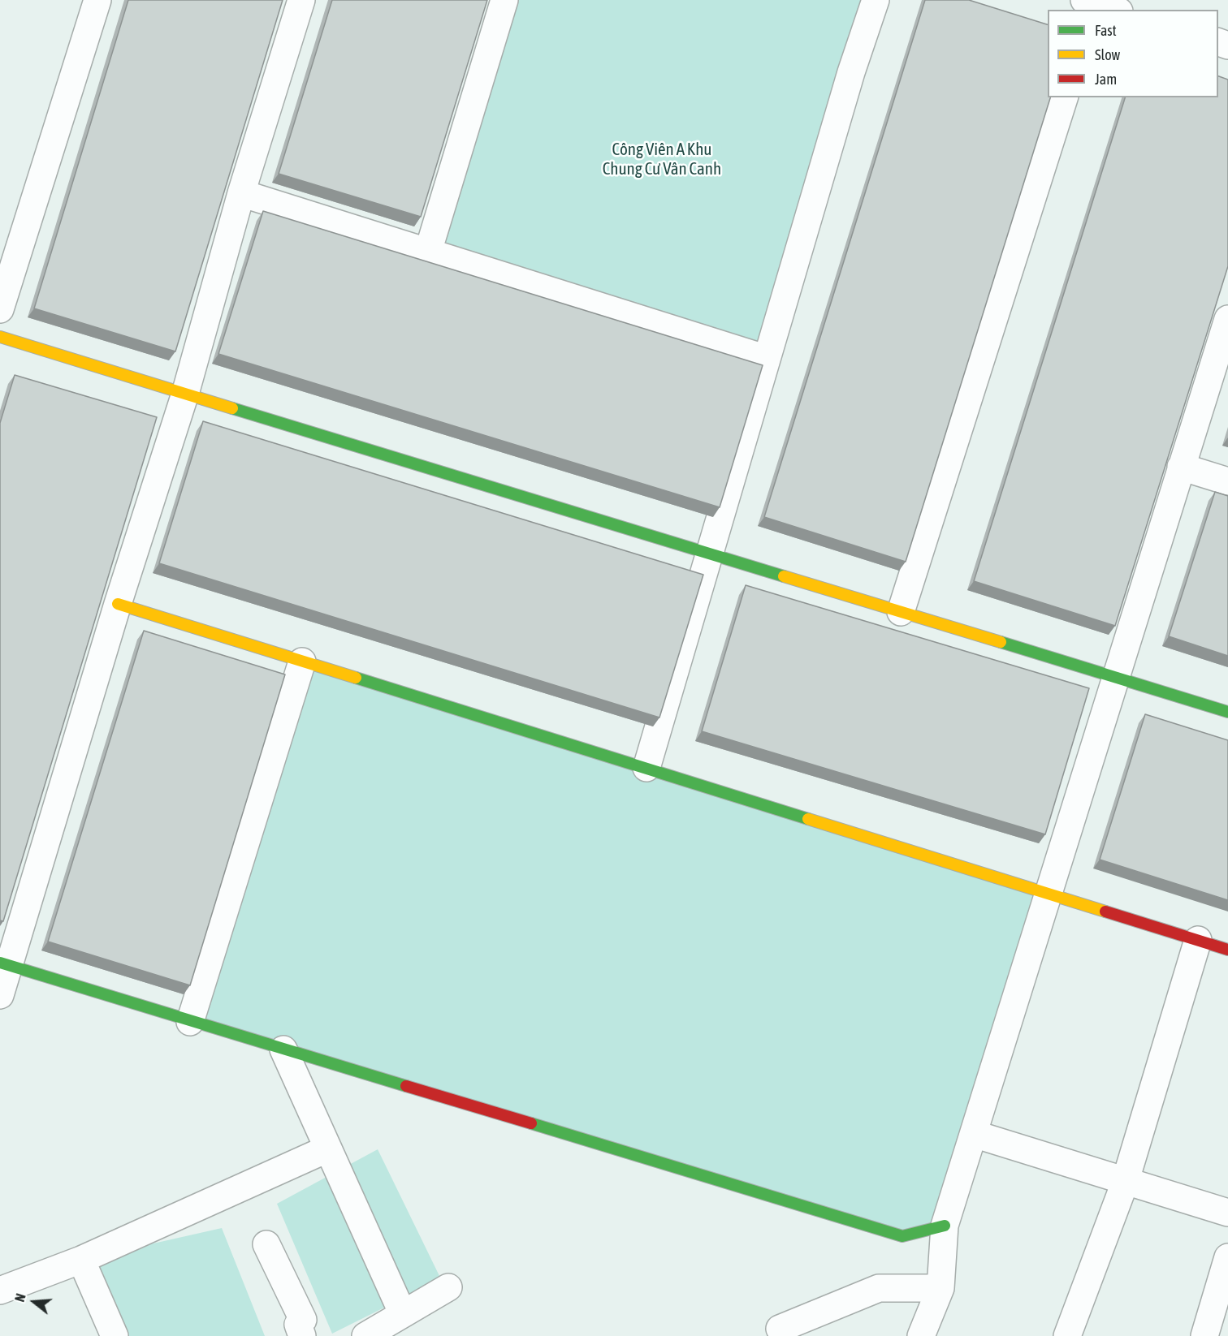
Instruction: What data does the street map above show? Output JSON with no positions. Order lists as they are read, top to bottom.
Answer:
{
  "parks": ["Công Viên A Khu Chung Cư Vân Canh"],
  "legend": ["Fast", "Slow", "Jam"],
  "north": "left"
}
